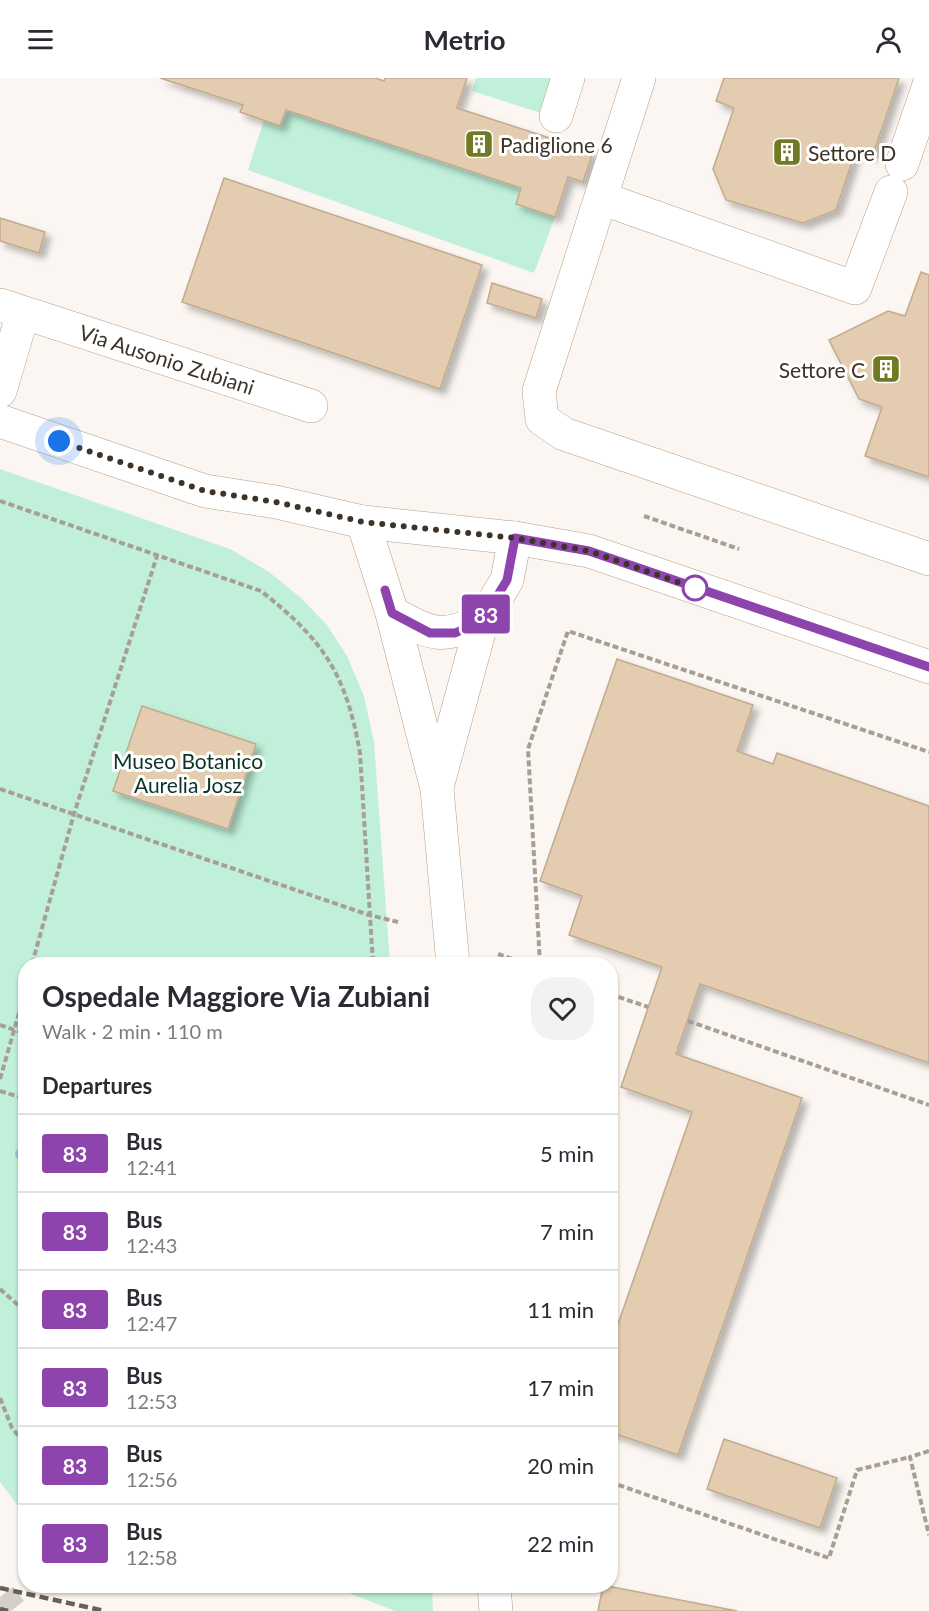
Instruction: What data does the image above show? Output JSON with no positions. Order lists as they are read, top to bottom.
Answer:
{
  "streets": {
    "street": ["Via Ausonio Zubiani"]
  },
  "parks": ["Museo Botanico Aurelia Josz"],
  "places": {
    "building": ["Padiglione 6", "Settore D", "Settore C"]
  },
  "lines": ["bus line 83"],
  "page": {
    "header": "Metrio",
    "on_map": "83",
    "heading": [
      ["Ospedale Maggiore Via Zubiani", "Walk · 2 min · 110 m"],
      "Departures"
    ],
    "list": [
      {
        "mark": "83",
        "name": "Bus",
        "note": "12:41",
        "value": "5 min"
      },
      {
        "mark": "83",
        "name": "Bus",
        "note": "12:43",
        "value": "7 min"
      },
      {
        "mark": "83",
        "name": "Bus",
        "note": "12:47",
        "value": "11 min"
      },
      {
        "mark": "83",
        "name": "Bus",
        "note": "12:53",
        "value": "17 min"
      },
      {
        "mark": "83",
        "name": "Bus",
        "note": "12:56",
        "value": "20 min"
      },
      {
        "mark": "83",
        "name": "Bus",
        "note": "12:58",
        "value": "22 min"
      }
    ]
  }
}
